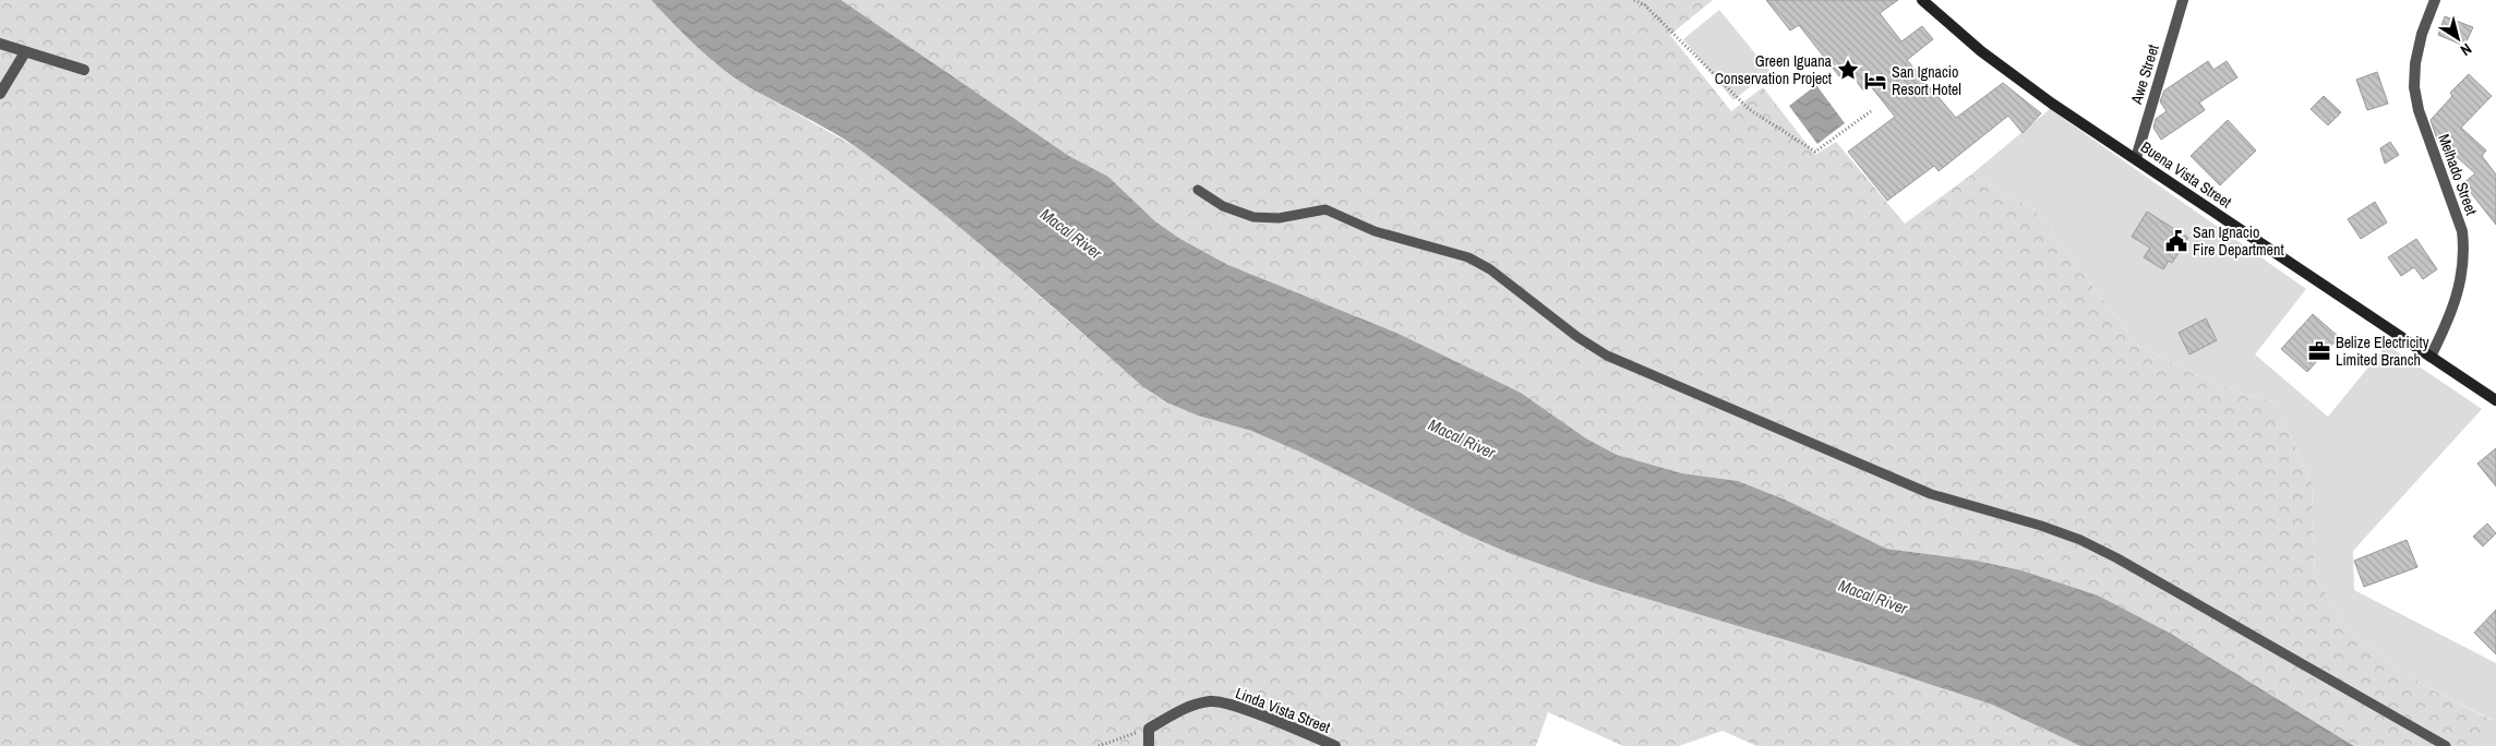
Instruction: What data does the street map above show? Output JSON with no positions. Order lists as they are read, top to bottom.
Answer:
{
  "streets": {
    "main road": ["Buena Vista Street"],
    "street": ["Awe Street", "Melhado Street", "Linda Vista Street"]
  },
  "crossings": [
    ["Awe Street", "Buena Vista Street"],
    ["Buena Vista Street", "Melhado Street"]
  ],
  "water": ["Macal River"],
  "places": {
    "place": ["Green Iguana Conservation Project"],
    "hotel": ["San Ignacio Resort Hotel"],
    "public building": ["San Ignacio Fire Department"],
    "office": ["Belize Electricity Limited Branch"]
  },
  "north": "bottom right"
}
